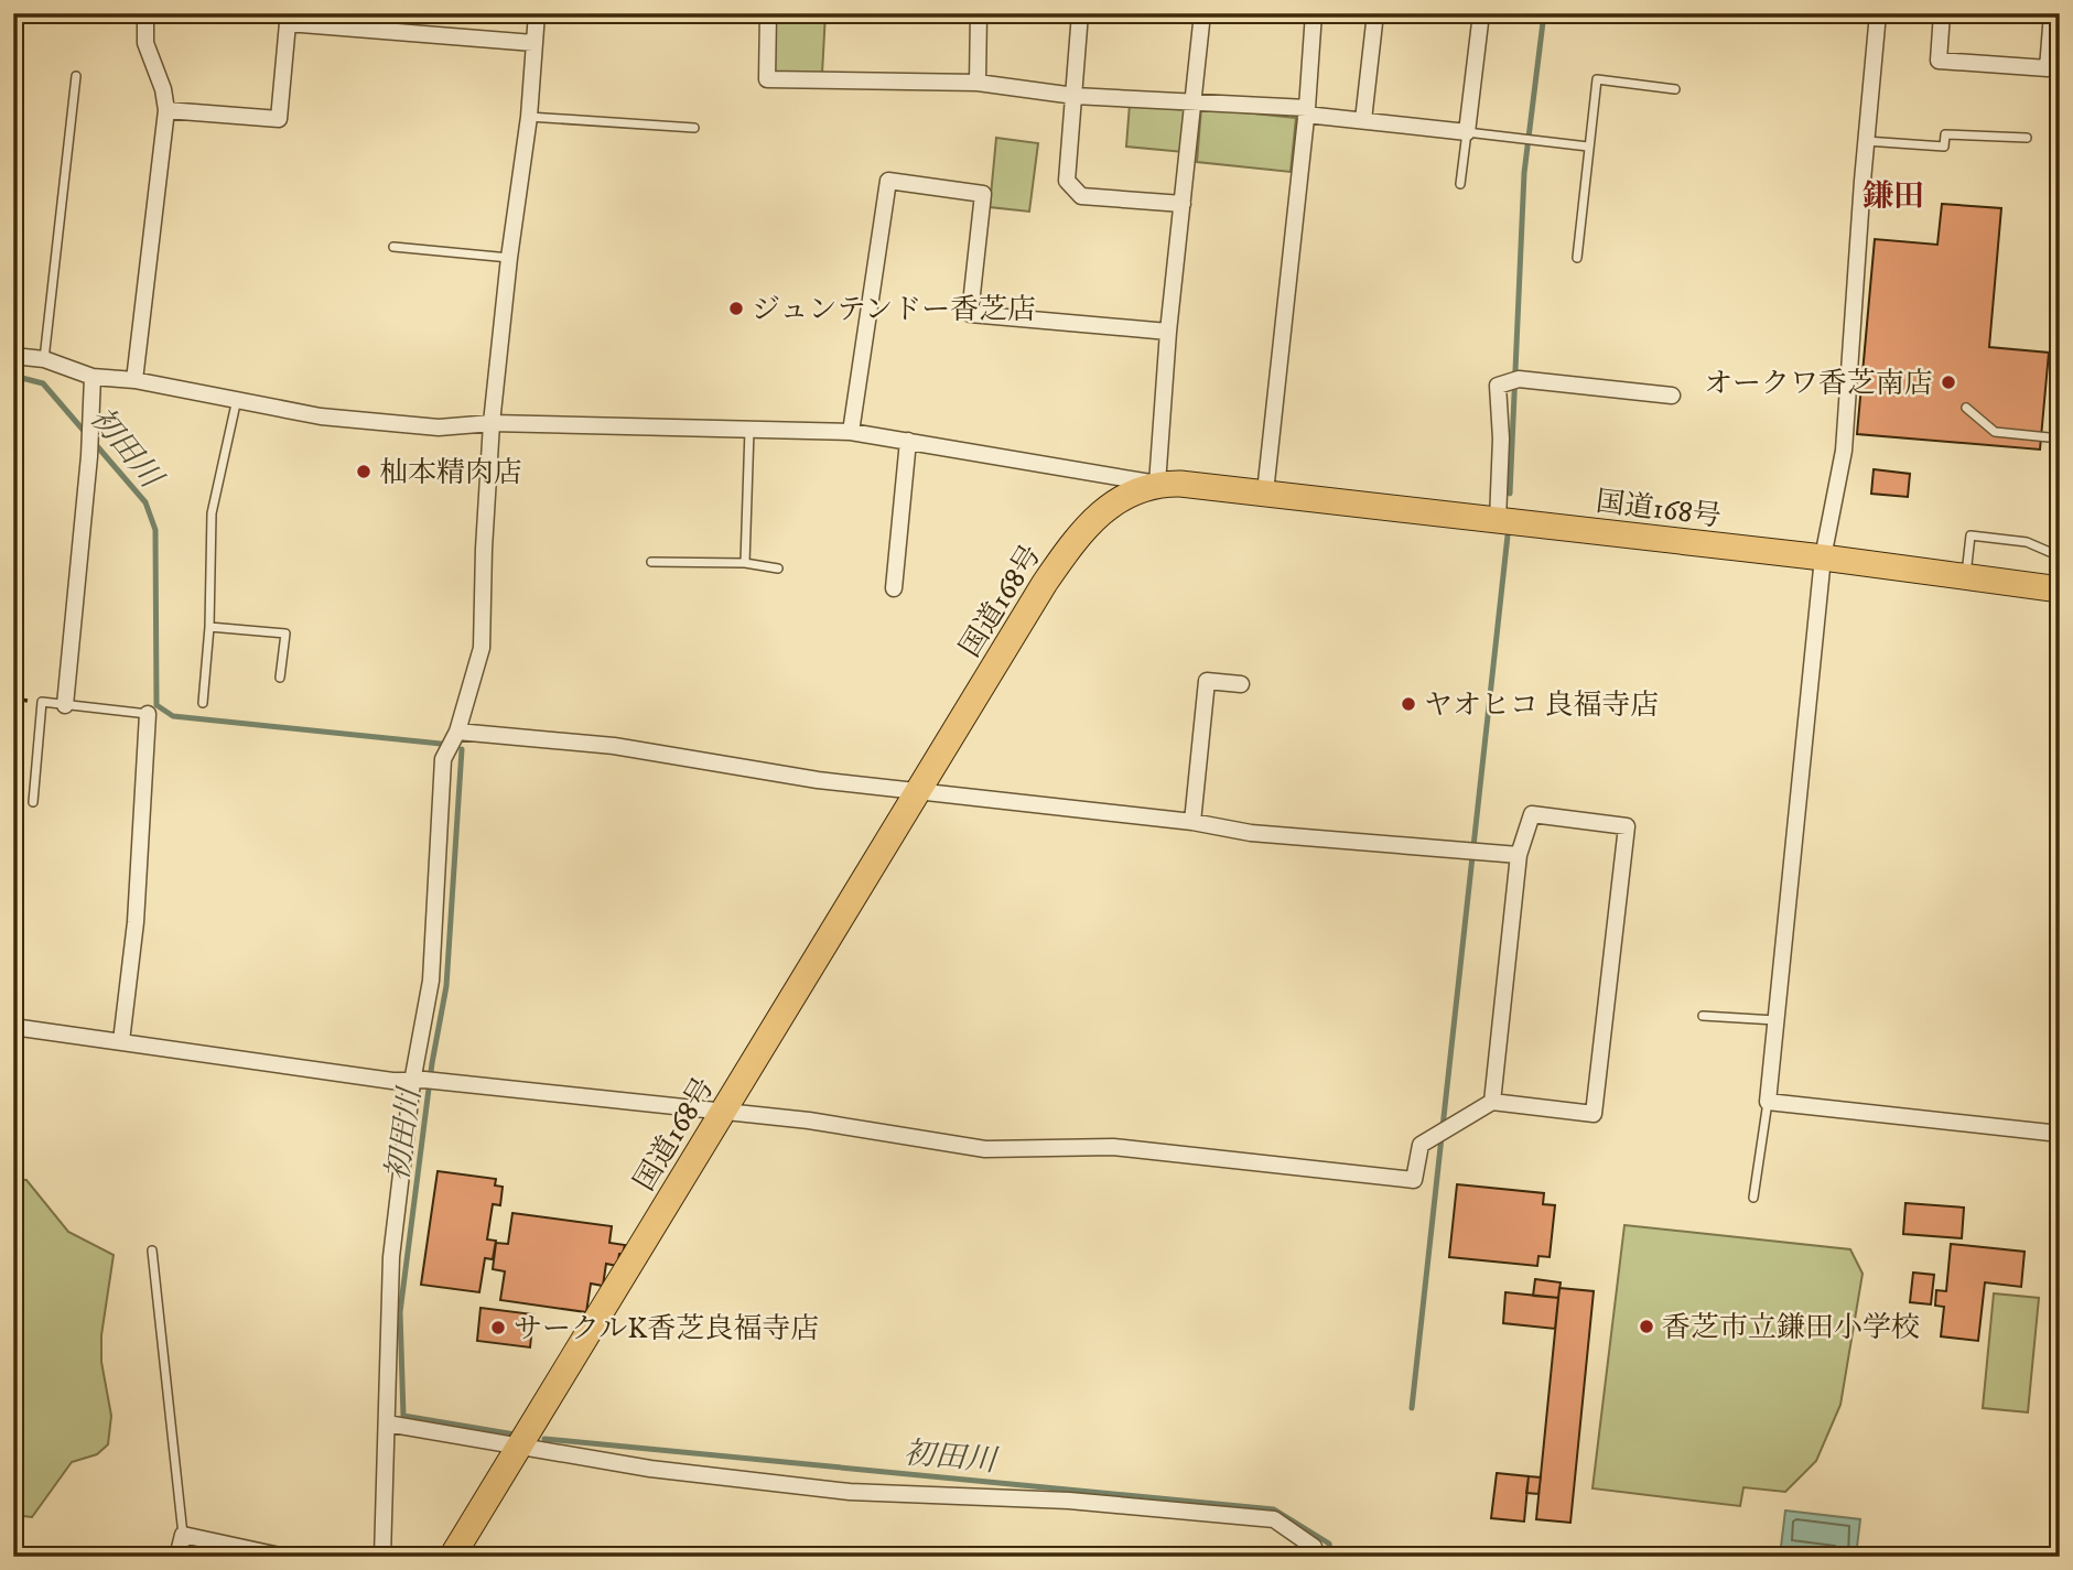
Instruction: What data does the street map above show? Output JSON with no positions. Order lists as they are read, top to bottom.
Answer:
{
  "streets": {
    "highway": ["国道168号"]
  },
  "districts": ["鎌田"],
  "water": ["初田川"],
  "places": [
    "ジュンテンドー香芝店",
    "オークワ香芝南店",
    "杣本精肉店",
    "ヤオヒコ 良福寺店",
    "香芝市立鎌田小学校",
    "サークルK香芝良福寺店"
  ]
}
